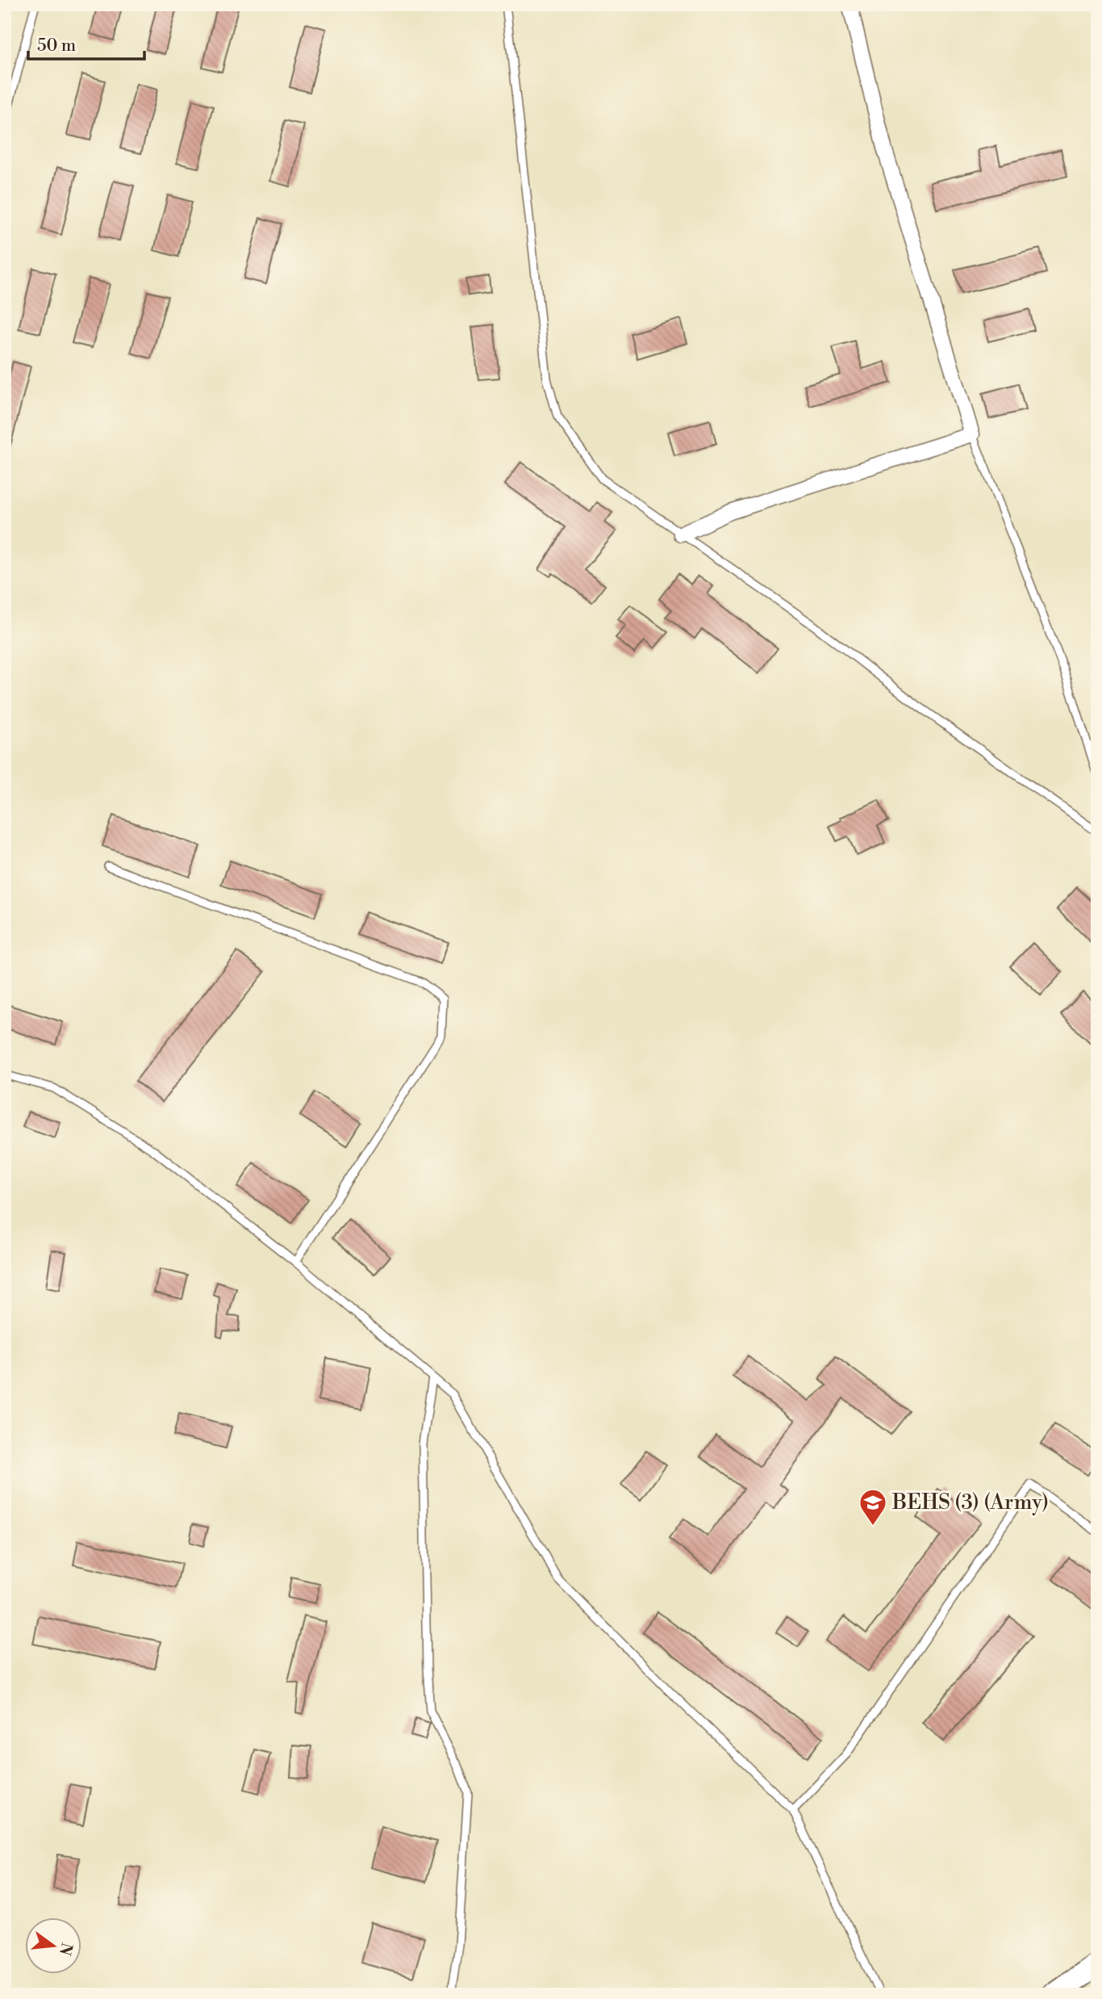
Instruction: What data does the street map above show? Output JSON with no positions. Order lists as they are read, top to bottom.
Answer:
{
  "places": {
    "school or university": ["BEHS (3) (Army)"]
  },
  "scale_bar": "50 m",
  "north": "right"
}
